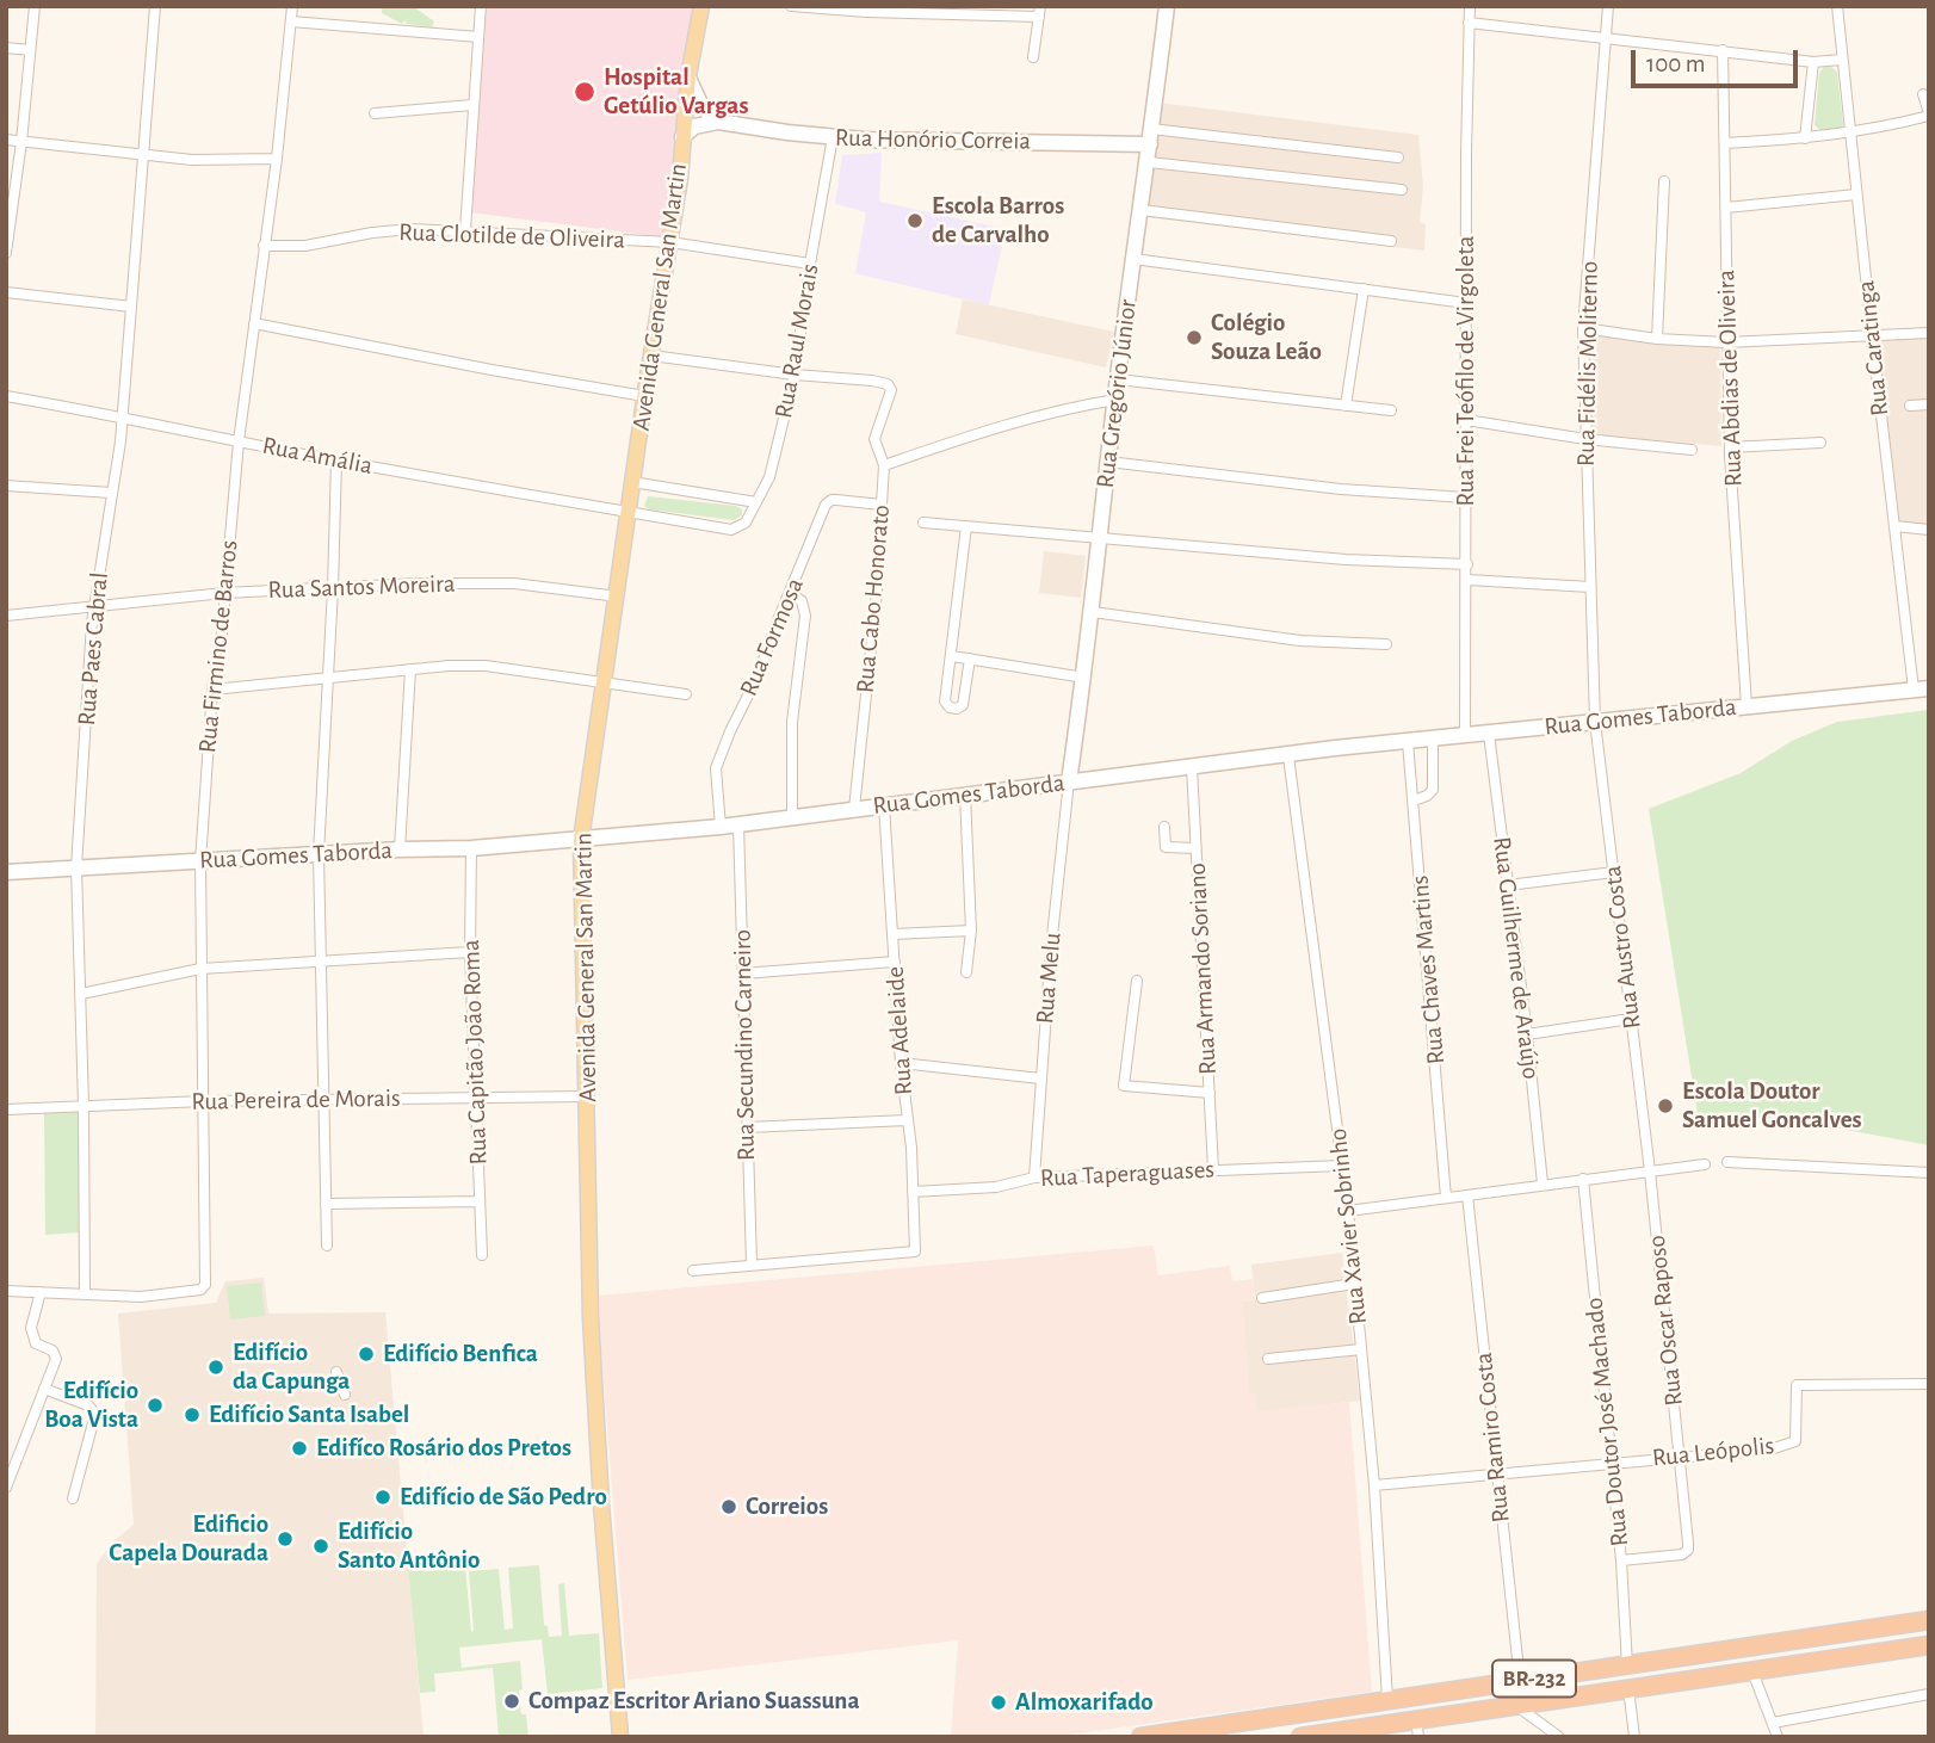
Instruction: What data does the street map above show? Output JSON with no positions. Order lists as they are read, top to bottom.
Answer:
{
  "streets": {
    "highway": ["BR-232"],
    "main road": [
      "Rua Honório Correia",
      "Avenida General San Martin",
      "Rua Gregório Júnior",
      "Rua Gomes Taborda"
    ],
    "street": [
      "Rua Clotilde de Oliveira",
      "Rua Raul Morais",
      "Rua Caratinga",
      "Rua Fidélis Moliterno",
      "Rua Frei Teófilo de Virgoleta",
      "Rua Abdias de Oliveira",
      "Rua Amália",
      "Rua Santos Moreira",
      "Rua Cabo Honorato",
      "Rua Formosa",
      "Rua Firmino de Barros",
      "Rua Paes Cabral",
      "Rua Austro Costa",
      "Rua Guilherme de Araújo",
      "Rua Armando Soriano",
      "Rua Chaves Martins",
      "Rua Melu",
      "Rua Adelaide",
      "Rua Secundino Carneiro",
      "Rua Capitão João Roma",
      "Rua Pereira de Morais",
      "Rua Taperaguases",
      "Rua Xavier Sobrinho",
      "Rua Oscar Raposo",
      "Rua Doutor José Machado",
      "Rua Ramiro Costa",
      "Rua Leópolis"
    ]
  },
  "crossings": [
    ["Rua Honório Correia", "Rua Raul Morais"],
    ["Rua Honório Correia", "Rua Gregório Júnior"],
    ["Rua Clotilde de Oliveira", "Avenida General San Martin"],
    ["Rua Clotilde de Oliveira", "Rua Raul Morais"],
    ["Rua Clotilde de Oliveira", "Rua Firmino de Barros"],
    ["Avenida General San Martin", "Rua Amália"],
    ["Avenida General San Martin", "Rua Santos Moreira"],
    ["Avenida General San Martin", "Rua Gomes Taborda"],
    ["Avenida General San Martin", "Rua Pereira de Morais"],
    ["Rua Raul Morais", "Rua Amália"],
    ["Rua Raul Morais", "Rua Cabo Honorato"],
    ["Rua Caratinga", "Rua Gomes Taborda"],
    ["Rua Fidélis Moliterno", "Rua Gomes Taborda"],
    ["Rua Fidélis Moliterno", "Rua Austro Costa"],
    ["Rua Frei Teófilo de Virgoleta", "Rua Gomes Taborda"],
    ["Rua Abdias de Oliveira", "Rua Gomes Taborda"],
    ["Rua Gregório Júnior", "Rua Gomes Taborda"],
    ["Rua Gregório Júnior", "Rua Melu"],
    ["Rua Amália", "Rua Firmino de Barros"],
    ["Rua Amália", "Rua Paes Cabral"],
    ["Rua Santos Moreira", "Rua Firmino de Barros"],
    ["Rua Santos Moreira", "Rua Paes Cabral"],
    ["Rua Cabo Honorato", "Rua Formosa"],
    ["Rua Cabo Honorato", "Rua Gomes Taborda"],
    ["Rua Formosa", "Rua Gomes Taborda"],
    ["Rua Firmino de Barros", "Rua Paes Cabral"],
    ["Rua Firmino de Barros", "Rua Gomes Taborda"],
    ["Rua Firmino de Barros", "Rua Pereira de Morais"],
    ["Rua Paes Cabral", "Rua Gomes Taborda"],
    ["Rua Paes Cabral", "Rua Pereira de Morais"],
    ["Rua Gomes Taborda", "Rua Austro Costa"],
    ["Rua Gomes Taborda", "Rua Guilherme de Araújo"],
    ["Rua Gomes Taborda", "Rua Armando Soriano"],
    ["Rua Gomes Taborda", "Rua Chaves Martins"],
    ["Rua Gomes Taborda", "Rua Melu"],
    ["Rua Gomes Taborda", "Rua Adelaide"],
    ["Rua Gomes Taborda", "Rua Secundino Carneiro"],
    ["Rua Gomes Taborda", "Rua Capitão João Roma"],
    ["Rua Gomes Taborda", "Rua Xavier Sobrinho"],
    ["Rua Austro Costa", "Rua Oscar Raposo"],
    ["Rua Armando Soriano", "Rua Taperaguases"],
    ["Rua Melu", "Rua Taperaguases"],
    ["Rua Adelaide", "Rua Secundino Carneiro"],
    ["Rua Adelaide", "Rua Taperaguases"],
    ["Rua Capitão João Roma", "Rua Pereira de Morais"],
    ["Rua Taperaguases", "Rua Xavier Sobrinho"],
    ["Rua Xavier Sobrinho", "Rua Leópolis"],
    ["Rua Xavier Sobrinho", "BR-232"],
    ["Rua Oscar Raposo", "Rua Doutor José Machado"],
    ["Rua Oscar Raposo", "Rua Leópolis"],
    ["Rua Doutor José Machado", "Rua Leópolis"],
    ["Rua Doutor José Machado", "BR-232"],
    ["Rua Ramiro Costa", "Rua Leópolis"],
    ["Rua Ramiro Costa", "BR-232"]
  ],
  "places": [
    "Hospital Getúlio Vargas",
    "Escola Barros de Carvalho",
    "Colégio Souza Leão",
    "Escola Doutor Samuel Goncalves",
    "Edifício Benfica",
    "Edifício da Capunga",
    "Edifício Boa Vista",
    "Edifício Santa Isabel",
    "Edifíco Rosário dos Pretos",
    "Edifício de São Pedro",
    "Correios",
    "Edificio Capela Dourada",
    "Edifício Santo Antônio",
    "Compaz Escritor Ariano Suassuna",
    "Almoxarifado"
  ],
  "scale_bar": "100 m"
}
